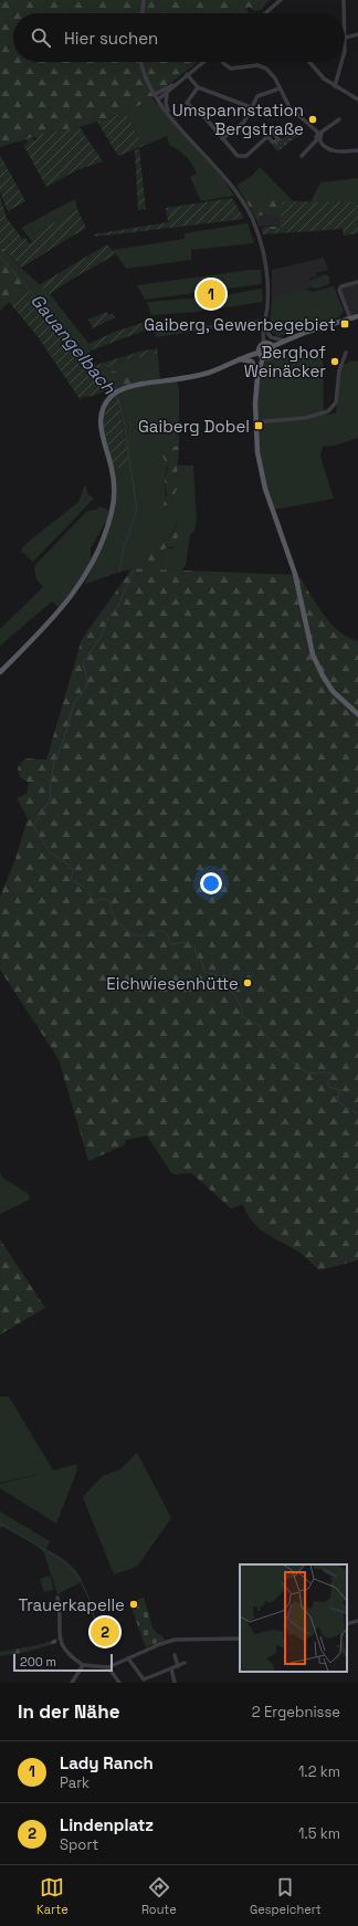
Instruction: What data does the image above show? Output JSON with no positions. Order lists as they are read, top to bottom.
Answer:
{
  "water": ["Gauangelbach"],
  "places": {
    "other": [
      "Umspannstation Bergstraße",
      "Berghof Weinäcker",
      "Eichwiesenhütte",
      "Trauerkapelle"
    ],
    "transit": ["Gaiberg, Gewerbegebiet", "Gaiberg Dobel"]
  },
  "scale_bar": "200 m",
  "page": {
    "search": "Hier suchen",
    "pins": ["1", "2"],
    "scale": "200 m",
    "heading": ["In der Nähe", "2 Ergebnisse"],
    "list": [
      {
        "mark": "1",
        "name": "Lady Ranch",
        "note": "Park",
        "value": "1.2 km"
      },
      {
        "mark": "2",
        "name": "Lindenplatz",
        "note": "Sport",
        "value": "1.5 km"
      }
    ],
    "nav": ["Karte", "Route", "Gespeichert"]
  }
}
